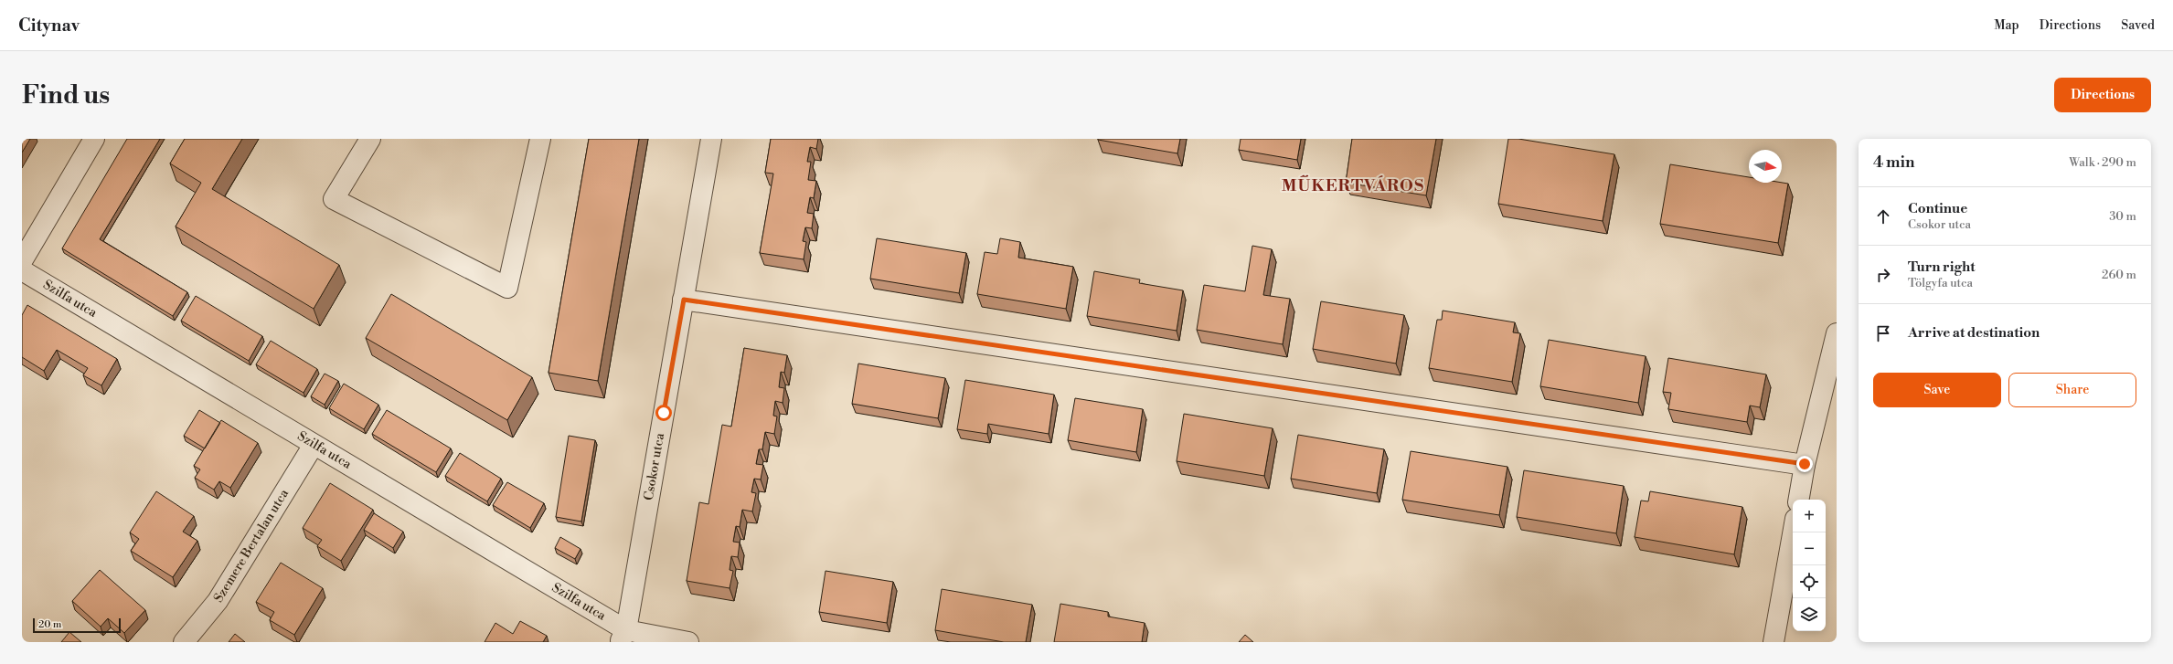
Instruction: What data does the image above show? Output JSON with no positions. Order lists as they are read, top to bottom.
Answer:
{
  "streets": {
    "street": ["Szilfa utca", "Csokor utca", "Szemere Bertalan utca"]
  },
  "crossings": [
    ["Szilfa utca", "Csokor utca"],
    ["Szilfa utca", "Szemere Bertalan utca"]
  ],
  "districts": ["MŰKERTVÁROS"],
  "scale_bar": "20 m",
  "north": "right",
  "page": {
    "header": "Citynav",
    "nav": ["Map", "Directions", "Saved"],
    "buttons": [
      "Directions",
      ["Save", "Share"]
    ],
    "title": "Find us",
    "heading": ["4 min", "Walk · 290 m"],
    "list": [
      ["Continue", "Csokor utca", "30 m"],
      ["Turn right", "Tölgyfa utca", "260 m"],
      "Arrive at destination"
    ],
    "map_buttons": ["+", "−"],
    "scale": "20 m"
  }
}
